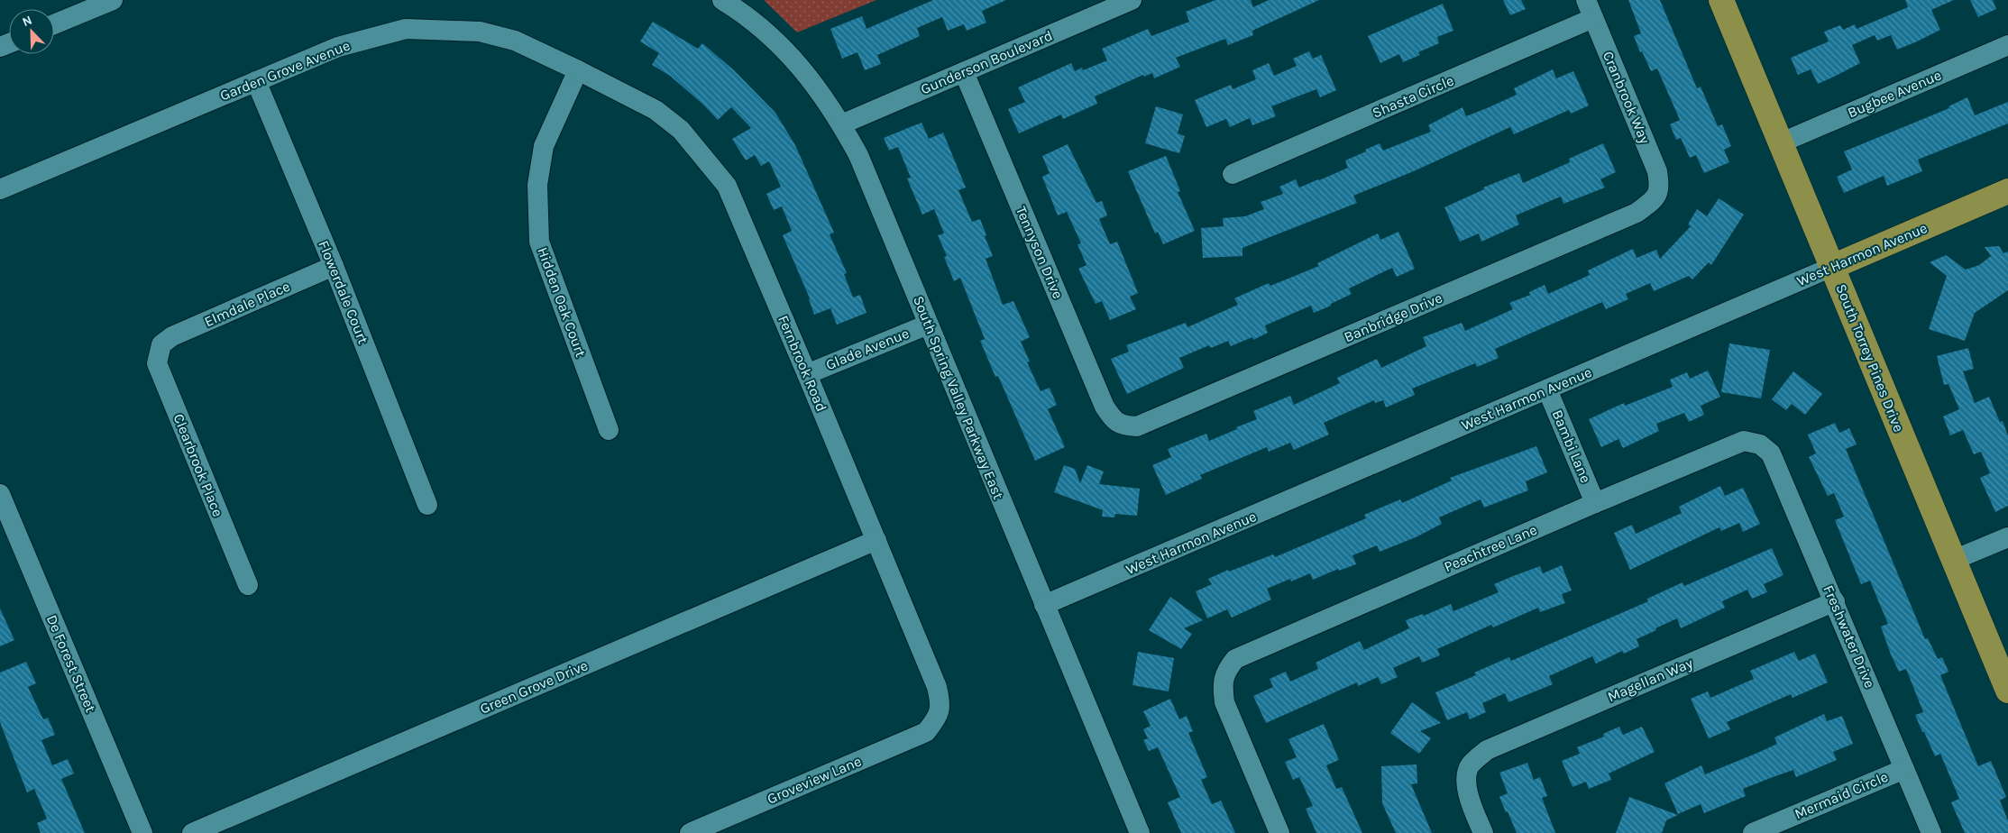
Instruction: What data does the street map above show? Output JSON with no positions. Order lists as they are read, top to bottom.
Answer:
{
  "streets": {
    "main road": ["West Harmon Avenue", "South Torrey Pines Drive"],
    "street": [
      "Gunderson Boulevard",
      "Garden Grove Avenue",
      "Bugbee Avenue",
      "Shasta Circle",
      "Cranbrook Way",
      "Tennyson Drive",
      "Flowerdale Court",
      "Hidden Oak Court",
      "Elmdale Place",
      "Banbridge Drive",
      "Glade Avenue",
      "Fernbrook Road",
      "South Spring Valley Parkway East",
      "Bambi Lane",
      "Clearbrook Place",
      "Peachtree Lane",
      "Freshwater Drive",
      "De Forest Street",
      "Magellan Way",
      "Green Grove Drive",
      "Groveview Lane",
      "Mermaid Circle"
    ]
  },
  "crossings": [
    ["Gunderson Boulevard", "Tennyson Drive"],
    ["Gunderson Boulevard", "South Spring Valley Parkway East"],
    ["Garden Grove Avenue", "Flowerdale Court"],
    ["Garden Grove Avenue", "Hidden Oak Court"],
    ["Garden Grove Avenue", "Fernbrook Road"],
    ["Bugbee Avenue", "South Torrey Pines Drive"],
    ["Shasta Circle", "Cranbrook Way"],
    ["Cranbrook Way", "Banbridge Drive"],
    ["Tennyson Drive", "Banbridge Drive"],
    ["West Harmon Avenue", "South Torrey Pines Drive"],
    ["West Harmon Avenue", "South Spring Valley Parkway East"],
    ["West Harmon Avenue", "Bambi Lane"],
    ["Flowerdale Court", "Elmdale Place"],
    ["Hidden Oak Court", "Fernbrook Road"],
    ["Elmdale Place", "Clearbrook Place"],
    ["Glade Avenue", "Fernbrook Road"],
    ["Glade Avenue", "South Spring Valley Parkway East"],
    ["Fernbrook Road", "Green Grove Drive"],
    ["Fernbrook Road", "Groveview Lane"],
    ["Bambi Lane", "Peachtree Lane"],
    ["Peachtree Lane", "Freshwater Drive"],
    ["Freshwater Drive", "Magellan Way"],
    ["Freshwater Drive", "Mermaid Circle"]
  ],
  "north": "top left"
}
